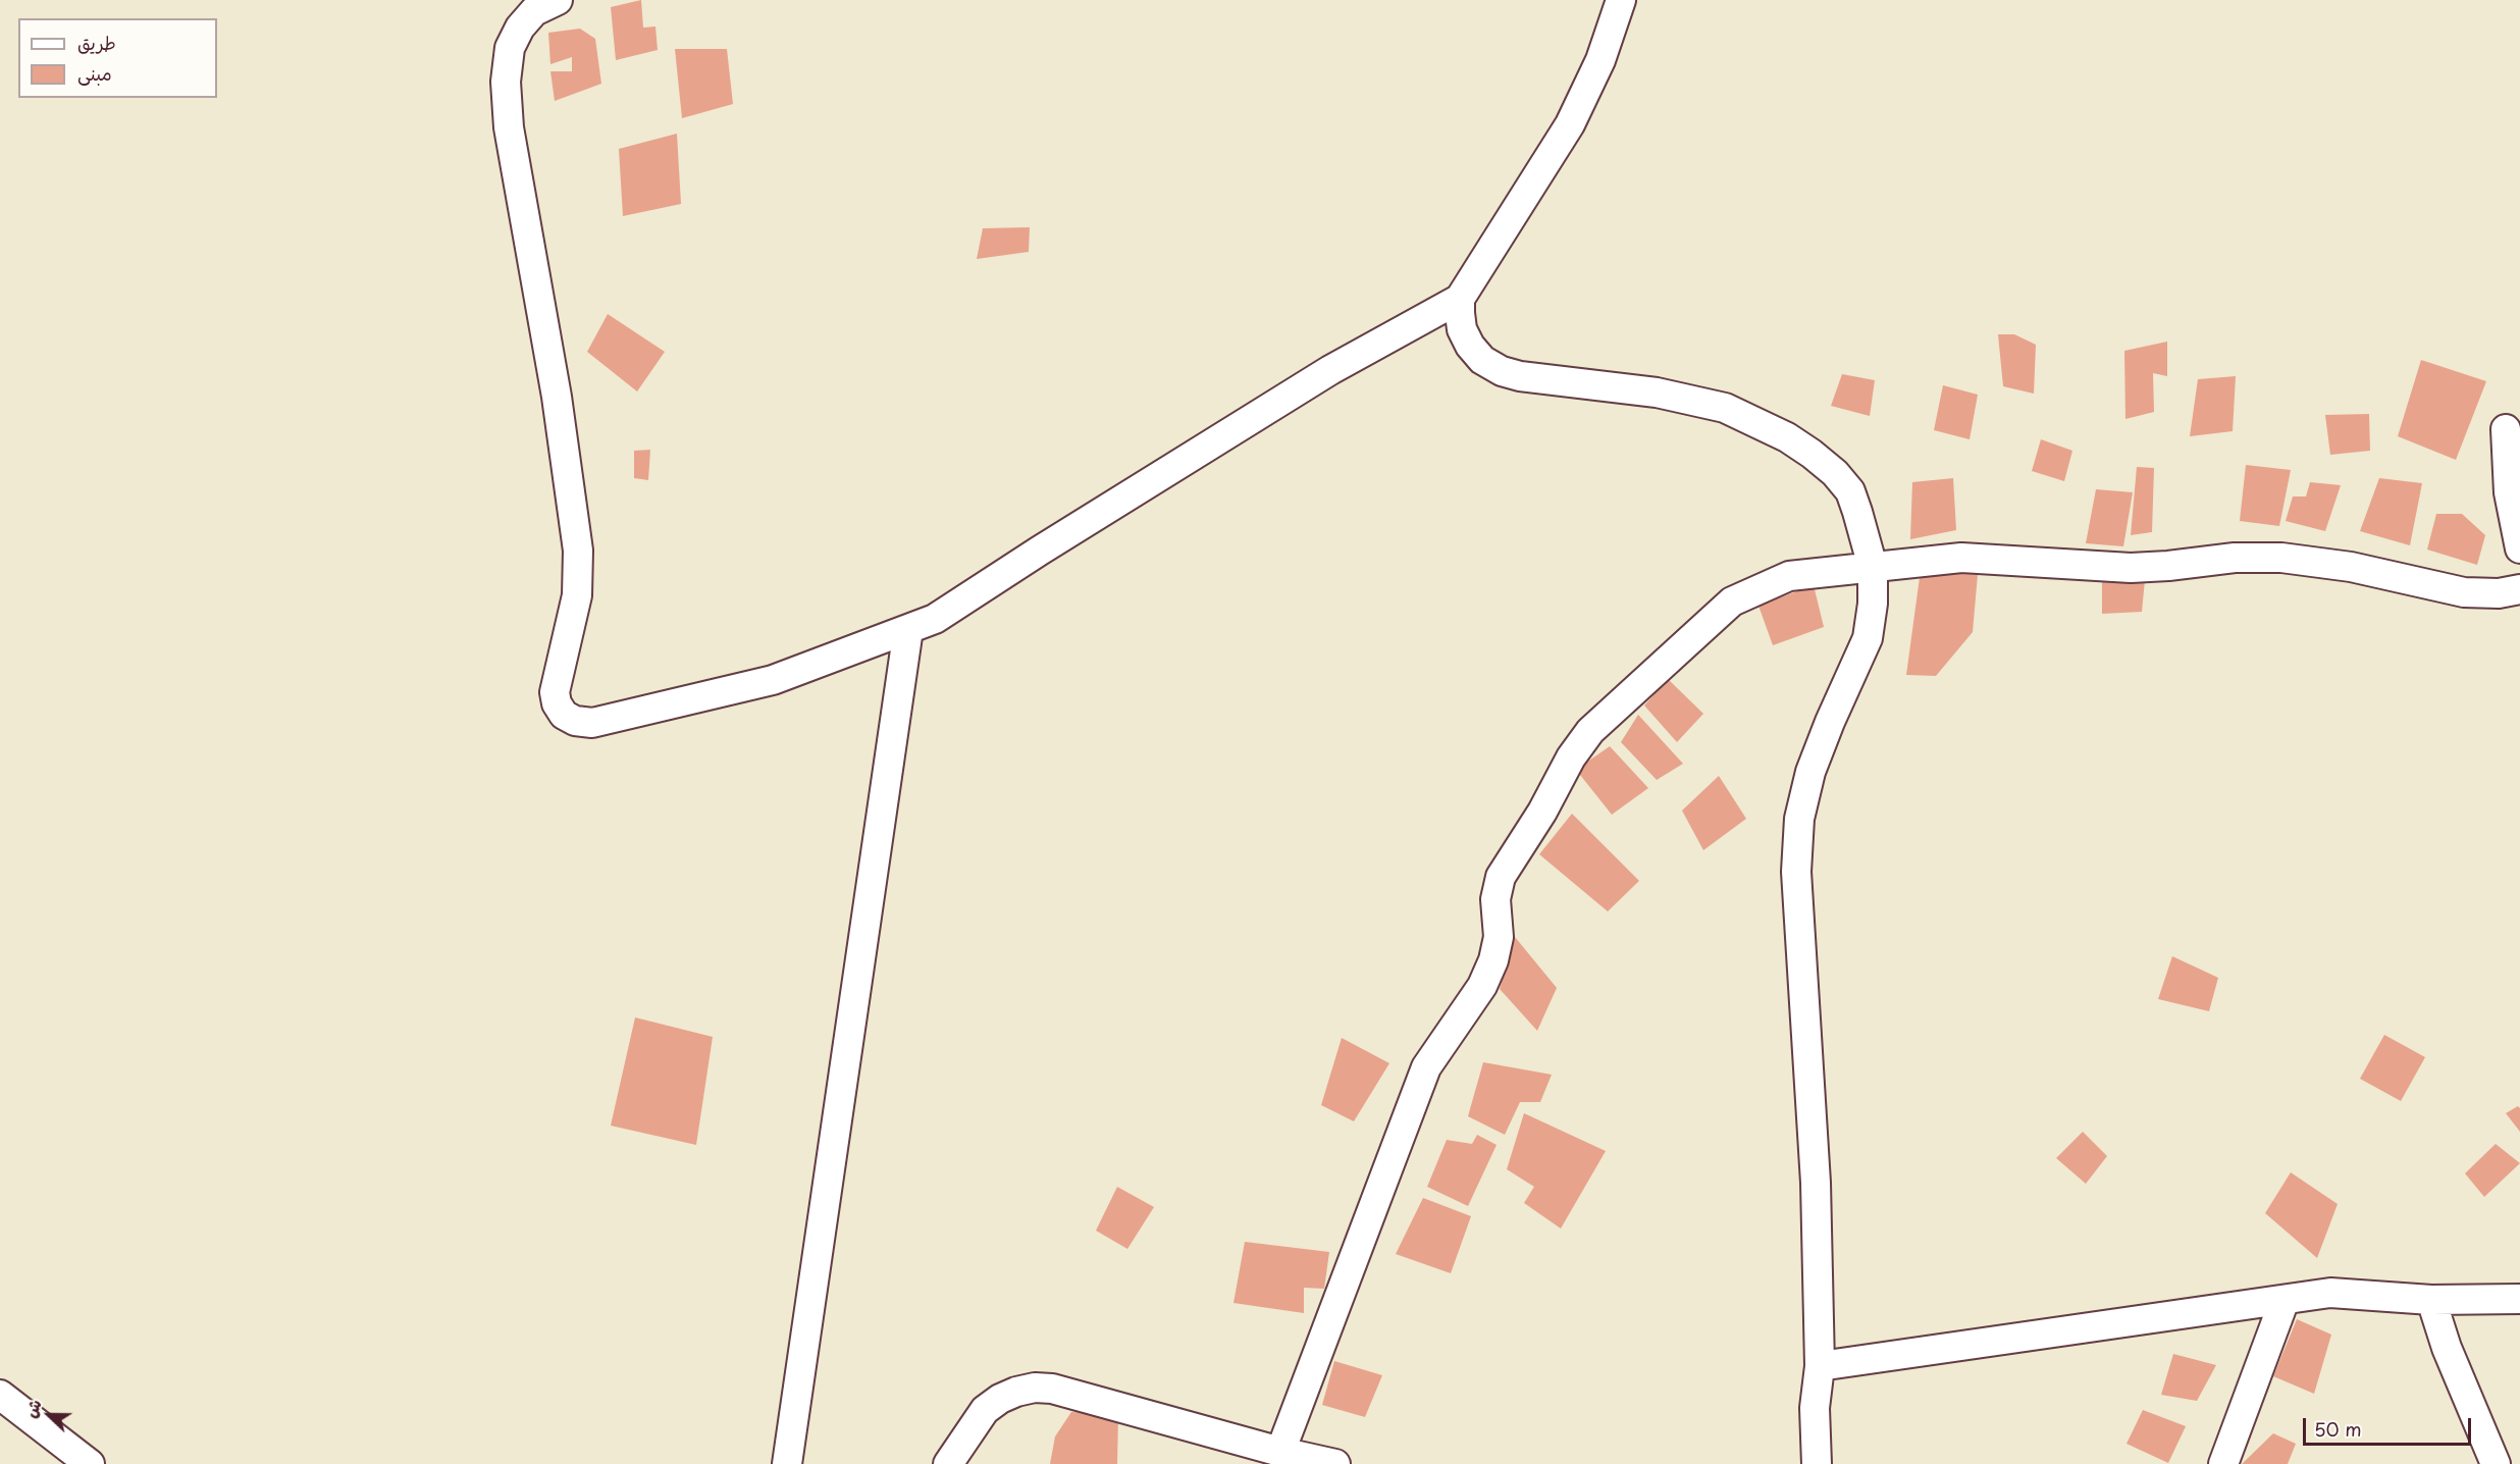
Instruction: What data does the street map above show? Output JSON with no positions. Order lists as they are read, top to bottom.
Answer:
{
  "legend": ["طريق", "مبنى"],
  "scale_bar": "50 m",
  "north": "left"
}
